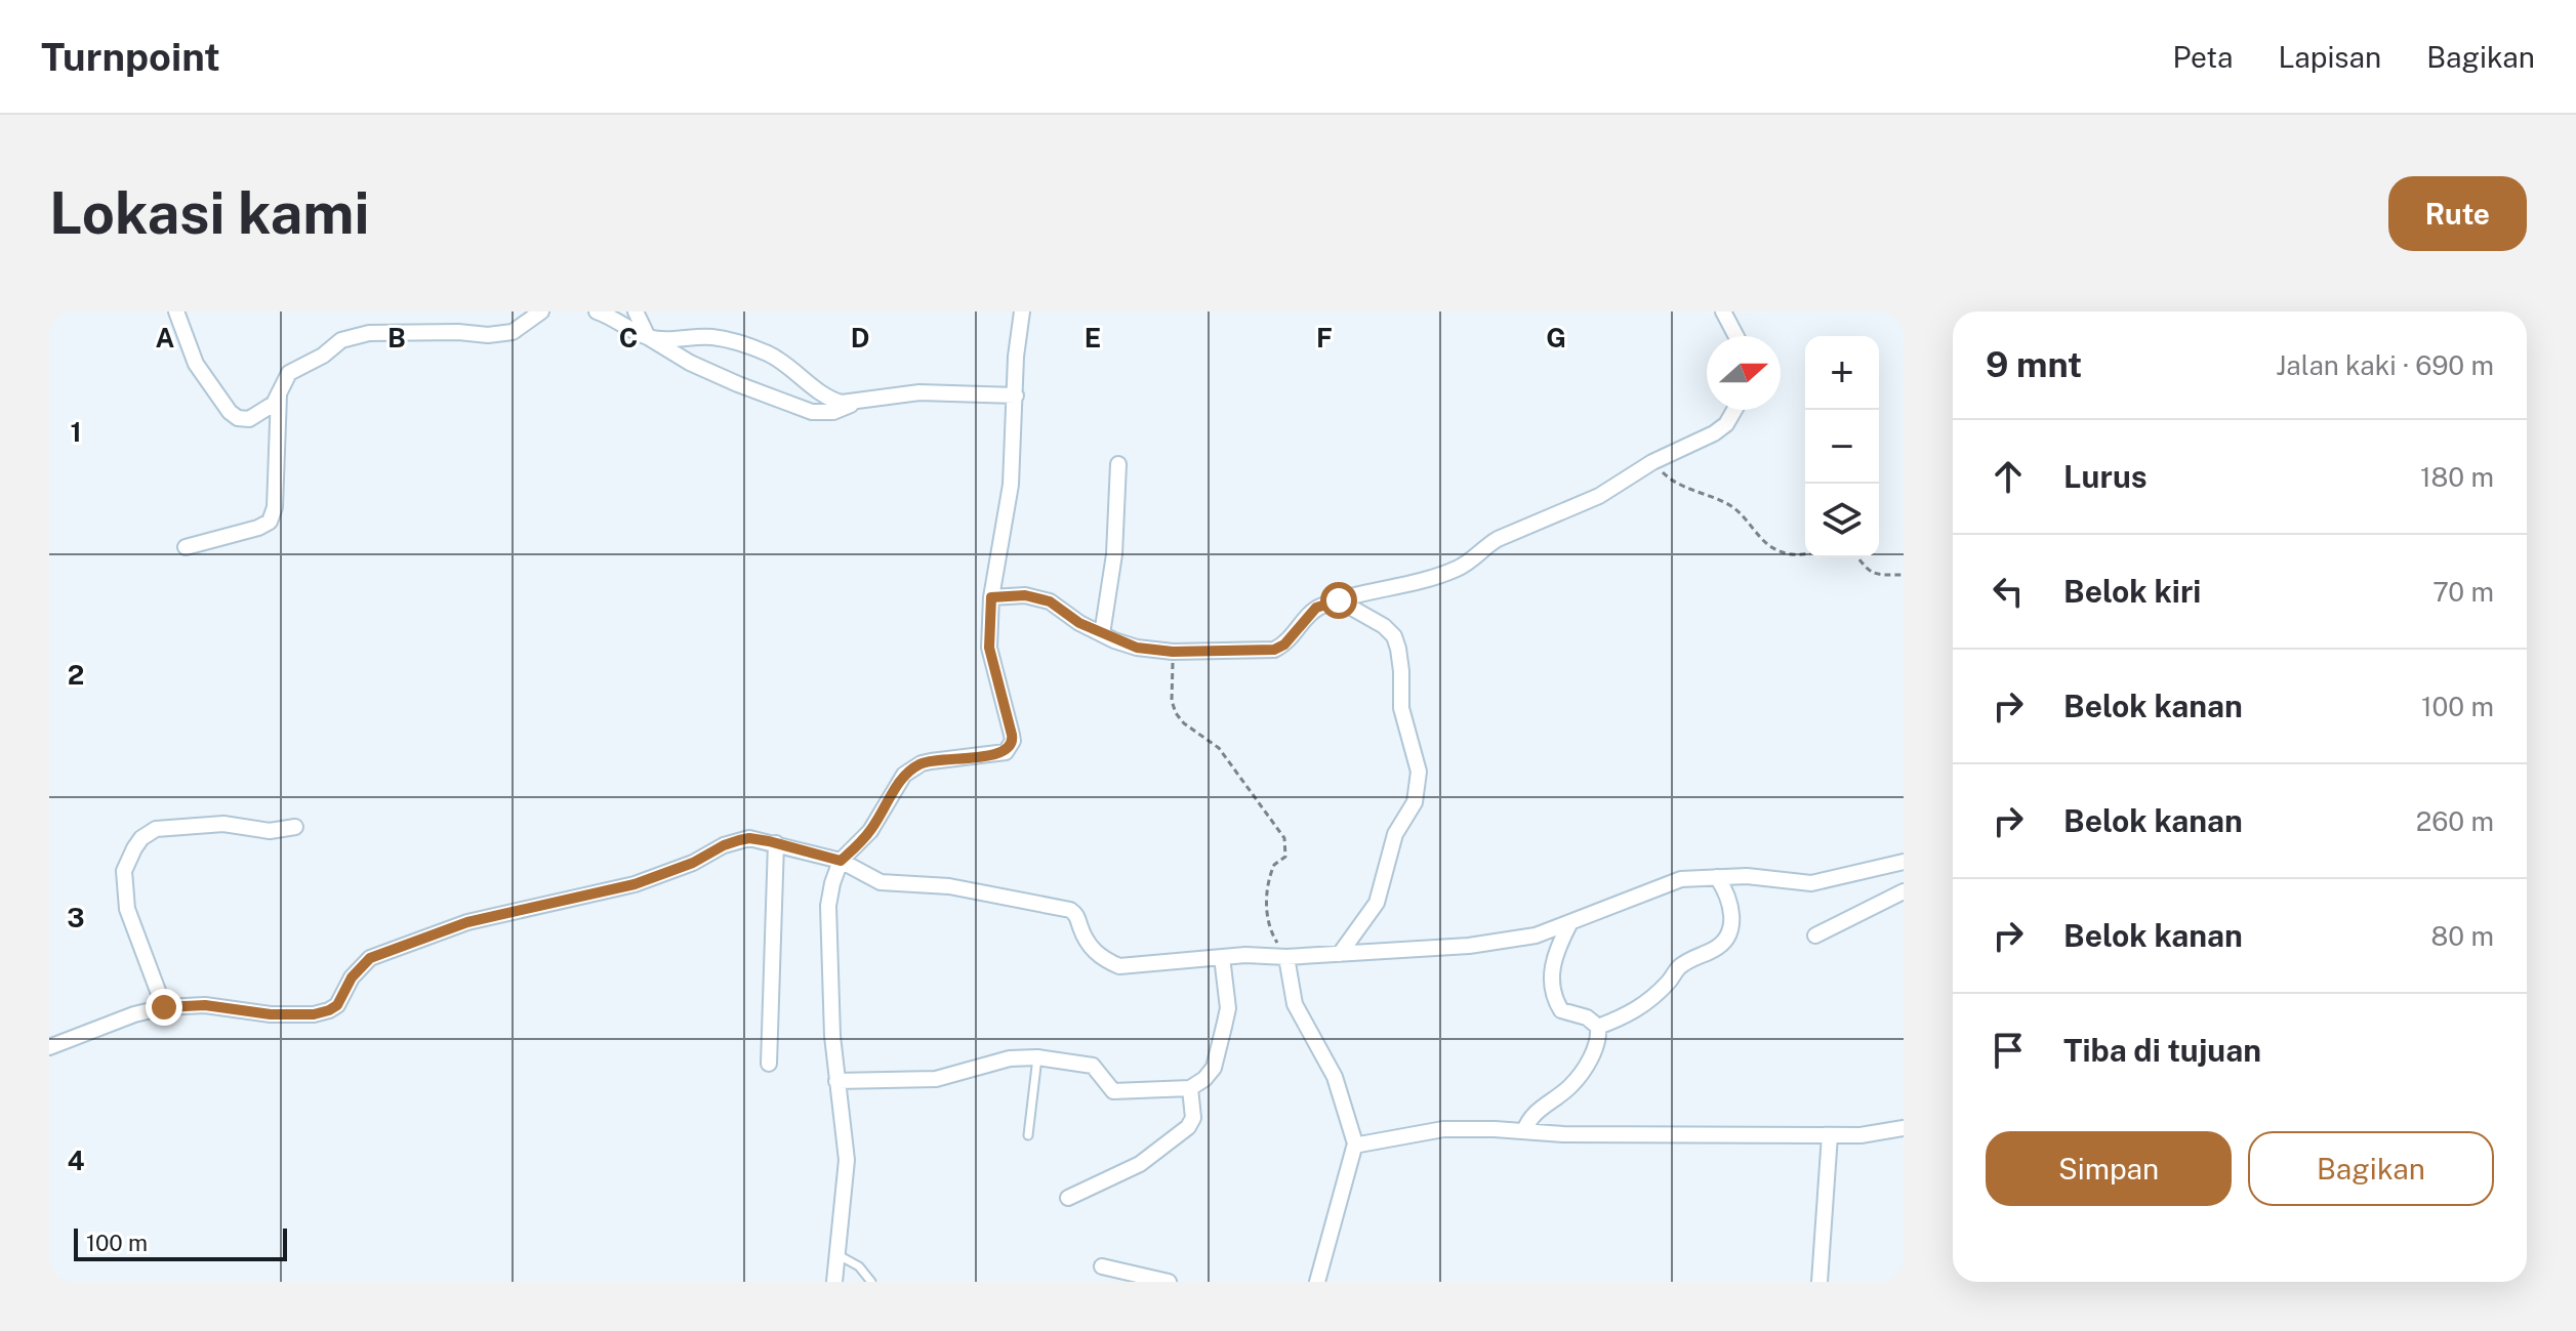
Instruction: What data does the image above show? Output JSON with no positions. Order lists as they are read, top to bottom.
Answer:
{
  "scale_bar": "100 m",
  "north": "right",
  "page": {
    "header": "Turnpoint",
    "nav": ["Peta", "Lapisan", "Bagikan"],
    "buttons": [
      "Rute",
      ["Simpan", "Bagikan"]
    ],
    "title": "Lokasi kami",
    "heading": ["9 mnt", "Jalan kaki · 690 m"],
    "map_buttons": ["+", "−"],
    "list": [
      ["Lurus", "180 m"],
      ["Belok kiri", "70 m"],
      ["Belok kanan", "100 m"],
      ["Belok kanan", "260 m"],
      ["Belok kanan", "80 m"],
      "Tiba di tujuan"
    ],
    "scale": "100 m"
  },
  "grid": {
    "columns": [
      "A",
      "B",
      "C",
      "D",
      "E",
      "F",
      "G"
    ],
    "rows": [
      "1",
      "2",
      "3",
      "4"
    ]
  }
}
